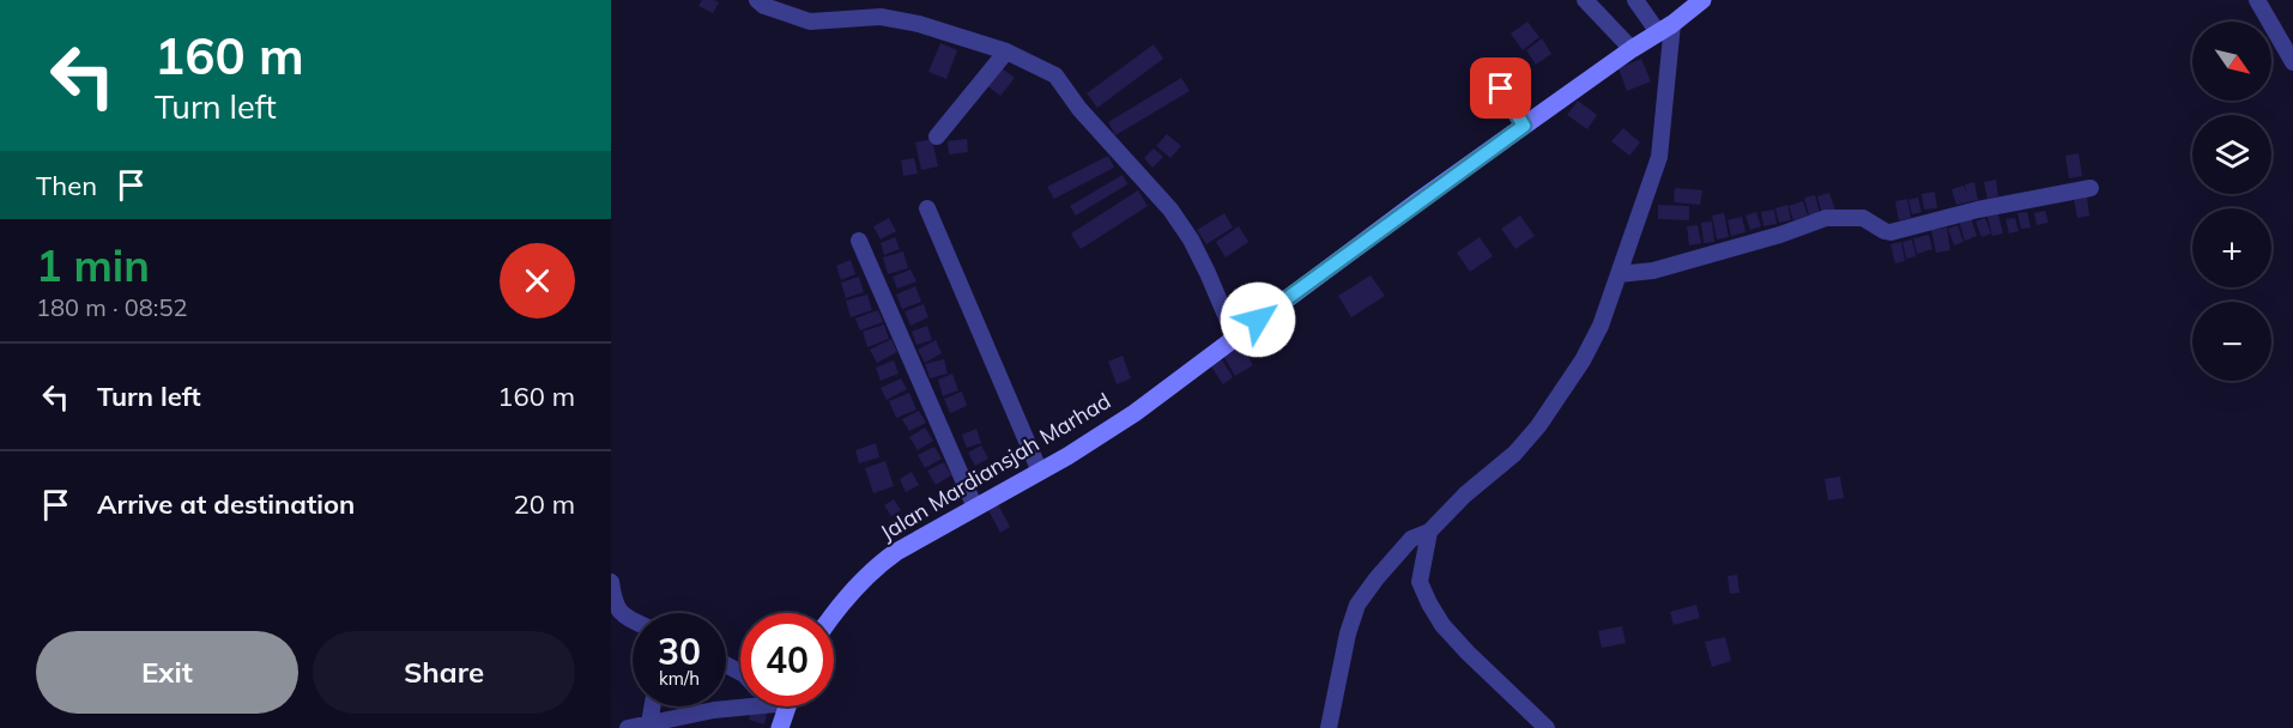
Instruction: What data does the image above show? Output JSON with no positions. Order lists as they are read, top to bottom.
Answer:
{
  "streets": {
    "street": ["Jalan Mardiansjah Marhad"]
  },
  "north": "bottom right",
  "page": {
    "turn": ["160 m", "Turn left"],
    "map_buttons": ["+", "−"],
    "then": "Then",
    "heading": ["1 min", "180 m · 08:52"],
    "list": [
      {
        "name": "Turn left",
        "value": "160 m"
      },
      {
        "name": "Arrive at destination",
        "value": "20 m"
      }
    ],
    "speed": "30 km/h",
    "limit": "40",
    "buttons": ["Exit", "Share"]
  }
}
